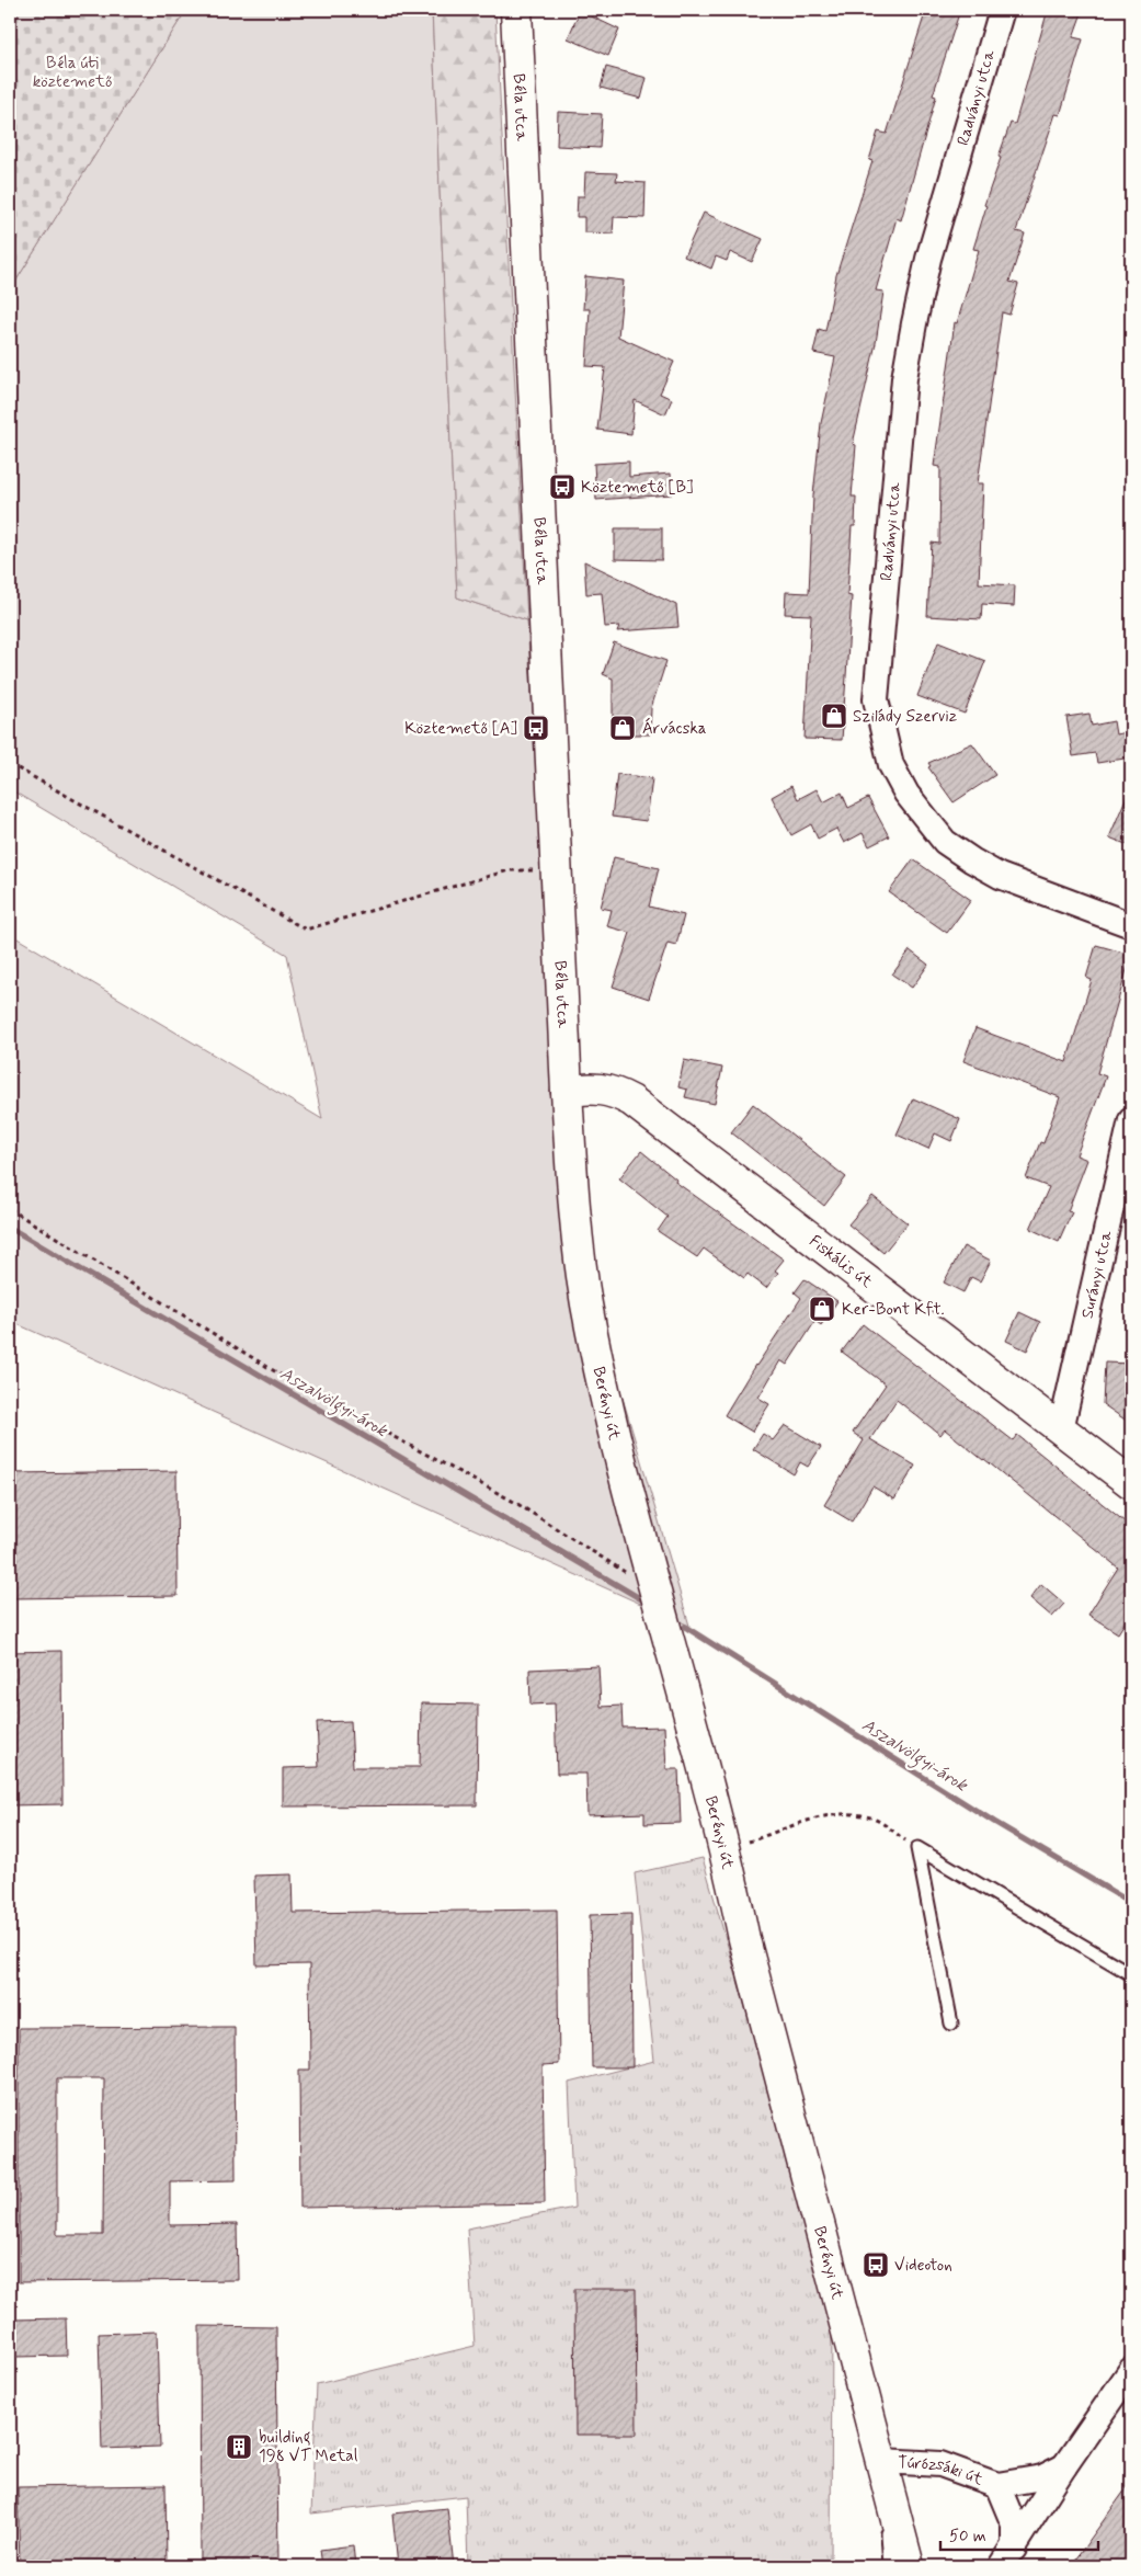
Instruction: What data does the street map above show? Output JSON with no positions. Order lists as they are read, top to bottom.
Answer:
{
  "streets": {
    "main road": ["Béla utca", "Fiskális út", "Berényi út"],
    "street": ["Radványi utca", "Surányi utca", "Túrózsáki út"]
  },
  "crossings": [
    ["Béla utca", "Fiskális út"],
    ["Béla utca", "Berényi út"],
    ["Fiskális út", "Surányi utca"],
    ["Fiskális út", "Berényi út"],
    ["Berényi út", "Túrózsáki út"]
  ],
  "water": ["Aszalvölgyi-árok"],
  "parks": ["Béla úti köztemető"],
  "places": {
    "bus stop": ["Köztemető [B]", "Köztemető [A]", "Videoton"],
    "shop": ["Szilády Szerviz", "Árvácska", "Ker-Bont Kft."],
    "building": ["building 198 VT Metal"]
  },
  "scale_bar": "50 m"
}
